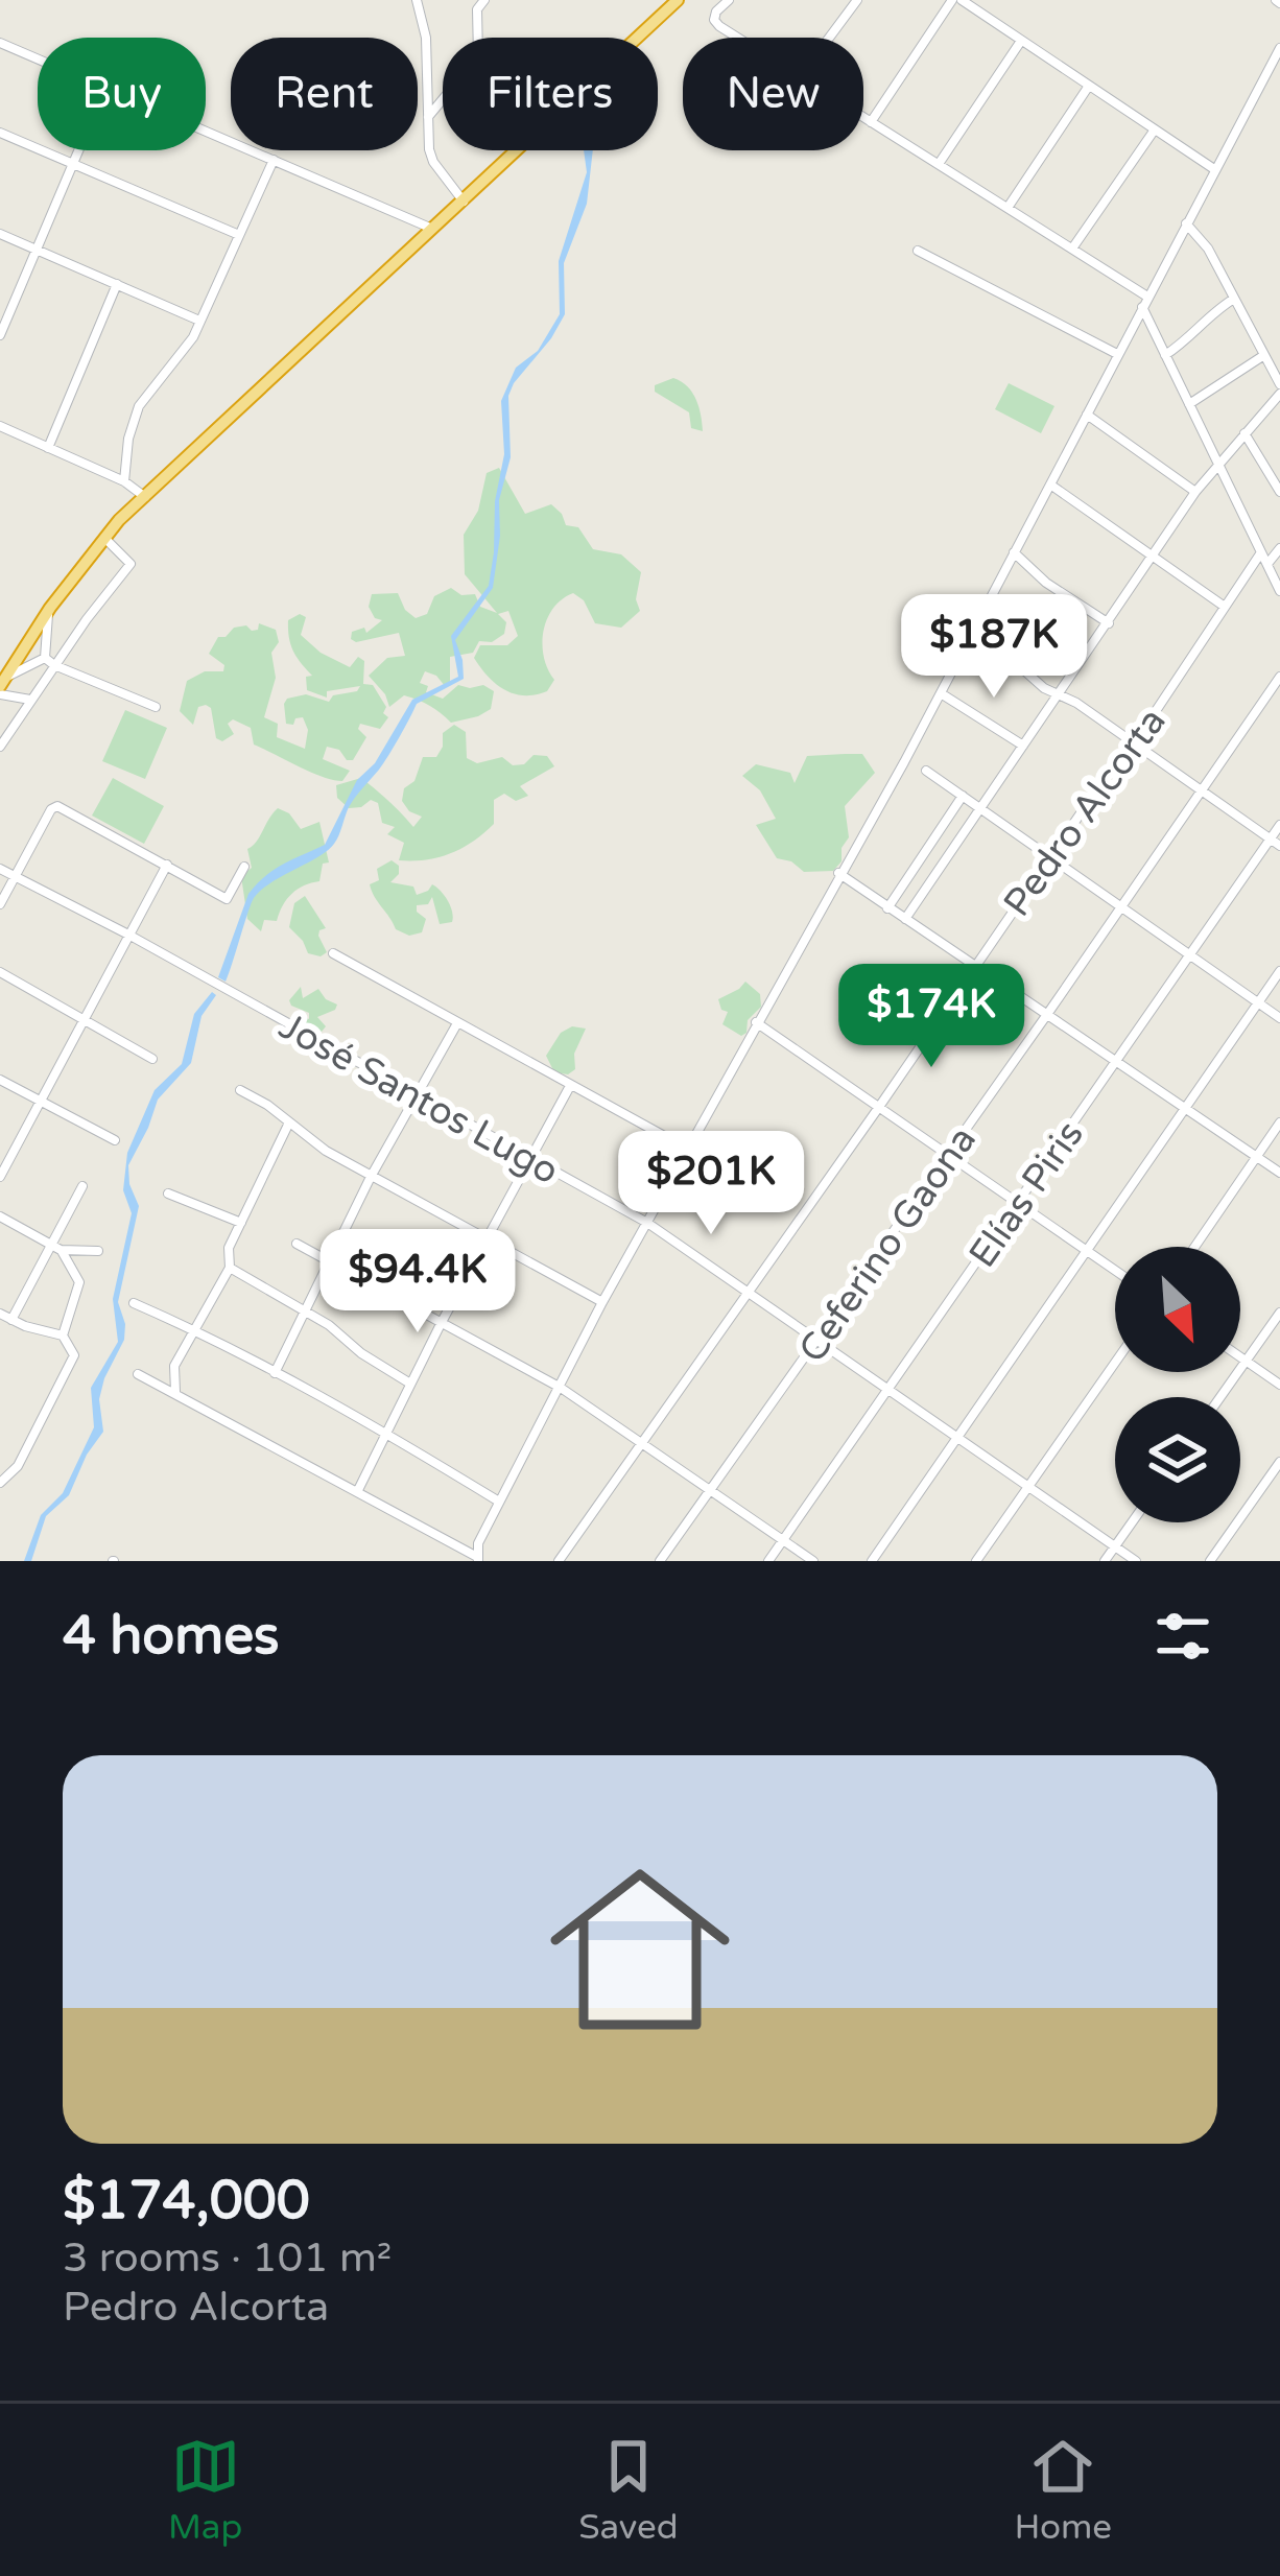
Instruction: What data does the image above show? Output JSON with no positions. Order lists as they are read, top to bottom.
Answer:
{
  "streets": {
    "street": [
      "Pedro Alcorta",
      "José Santos Lugo",
      "Elías Piris",
      "Ceferino Gaona"
    ]
  },
  "crossings": [
    ["Pedro Alcorta", "José Santos Lugo"],
    ["José Santos Lugo", "Elías Piris"],
    ["José Santos Lugo", "Ceferino Gaona"]
  ],
  "north": "bottom right",
  "page": {
    "chip": [
      "Buy",
      "Rent",
      "Filters",
      "New"
    ],
    "price": [
      "$187K",
      "$174K",
      "$201K",
      "$94.4K"
    ],
    "heading": "4 homes",
    "list": [
      {
        "name": "$174,000",
        "note": "3 rooms · 101 m² · Pedro Alcorta"
      }
    ],
    "tabs": ["Map", "Saved", "Home"]
  }
}
